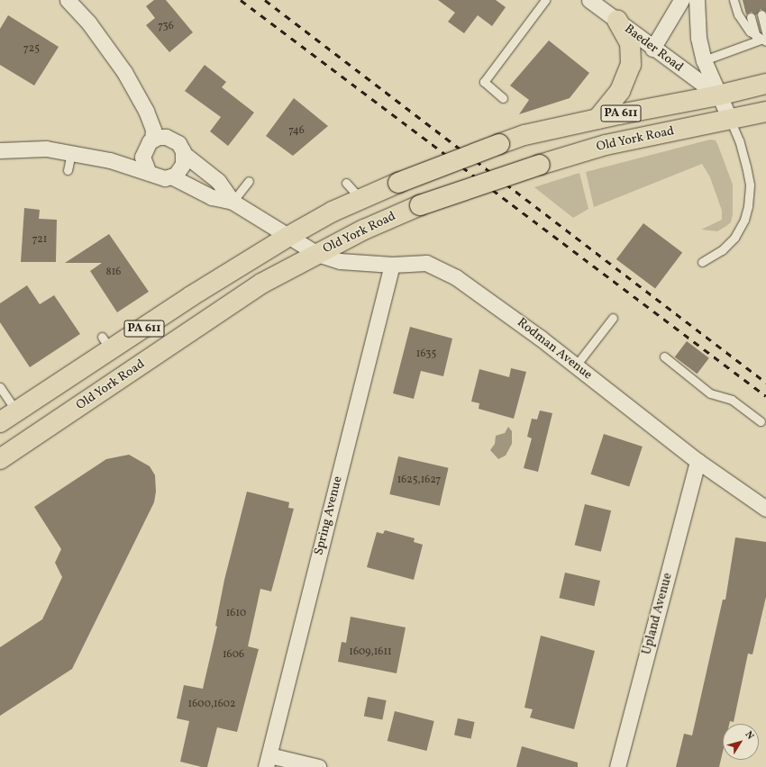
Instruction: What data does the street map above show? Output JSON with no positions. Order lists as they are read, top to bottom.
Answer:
{
  "streets": {
    "highway": ["PA 611", "Old York Road"],
    "street": [
      "Baeder Road",
      "Rodman Avenue",
      "Spring Avenue",
      "Upland Avenue"
    ]
  },
  "crossings": [
    ["Baeder Road", "PA 611"],
    ["PA 611", "Rodman Avenue"],
    ["Old York Road", "Rodman Avenue"],
    ["Rodman Avenue", "Spring Avenue"],
    ["Rodman Avenue", "Upland Avenue"]
  ],
  "house_numbers": [
    "736",
    "725",
    "746",
    "721",
    "816",
    "1635",
    "1625,1627",
    "1610",
    "1609,1611",
    "1606",
    "1600,1602"
  ],
  "north": "top right"
}
